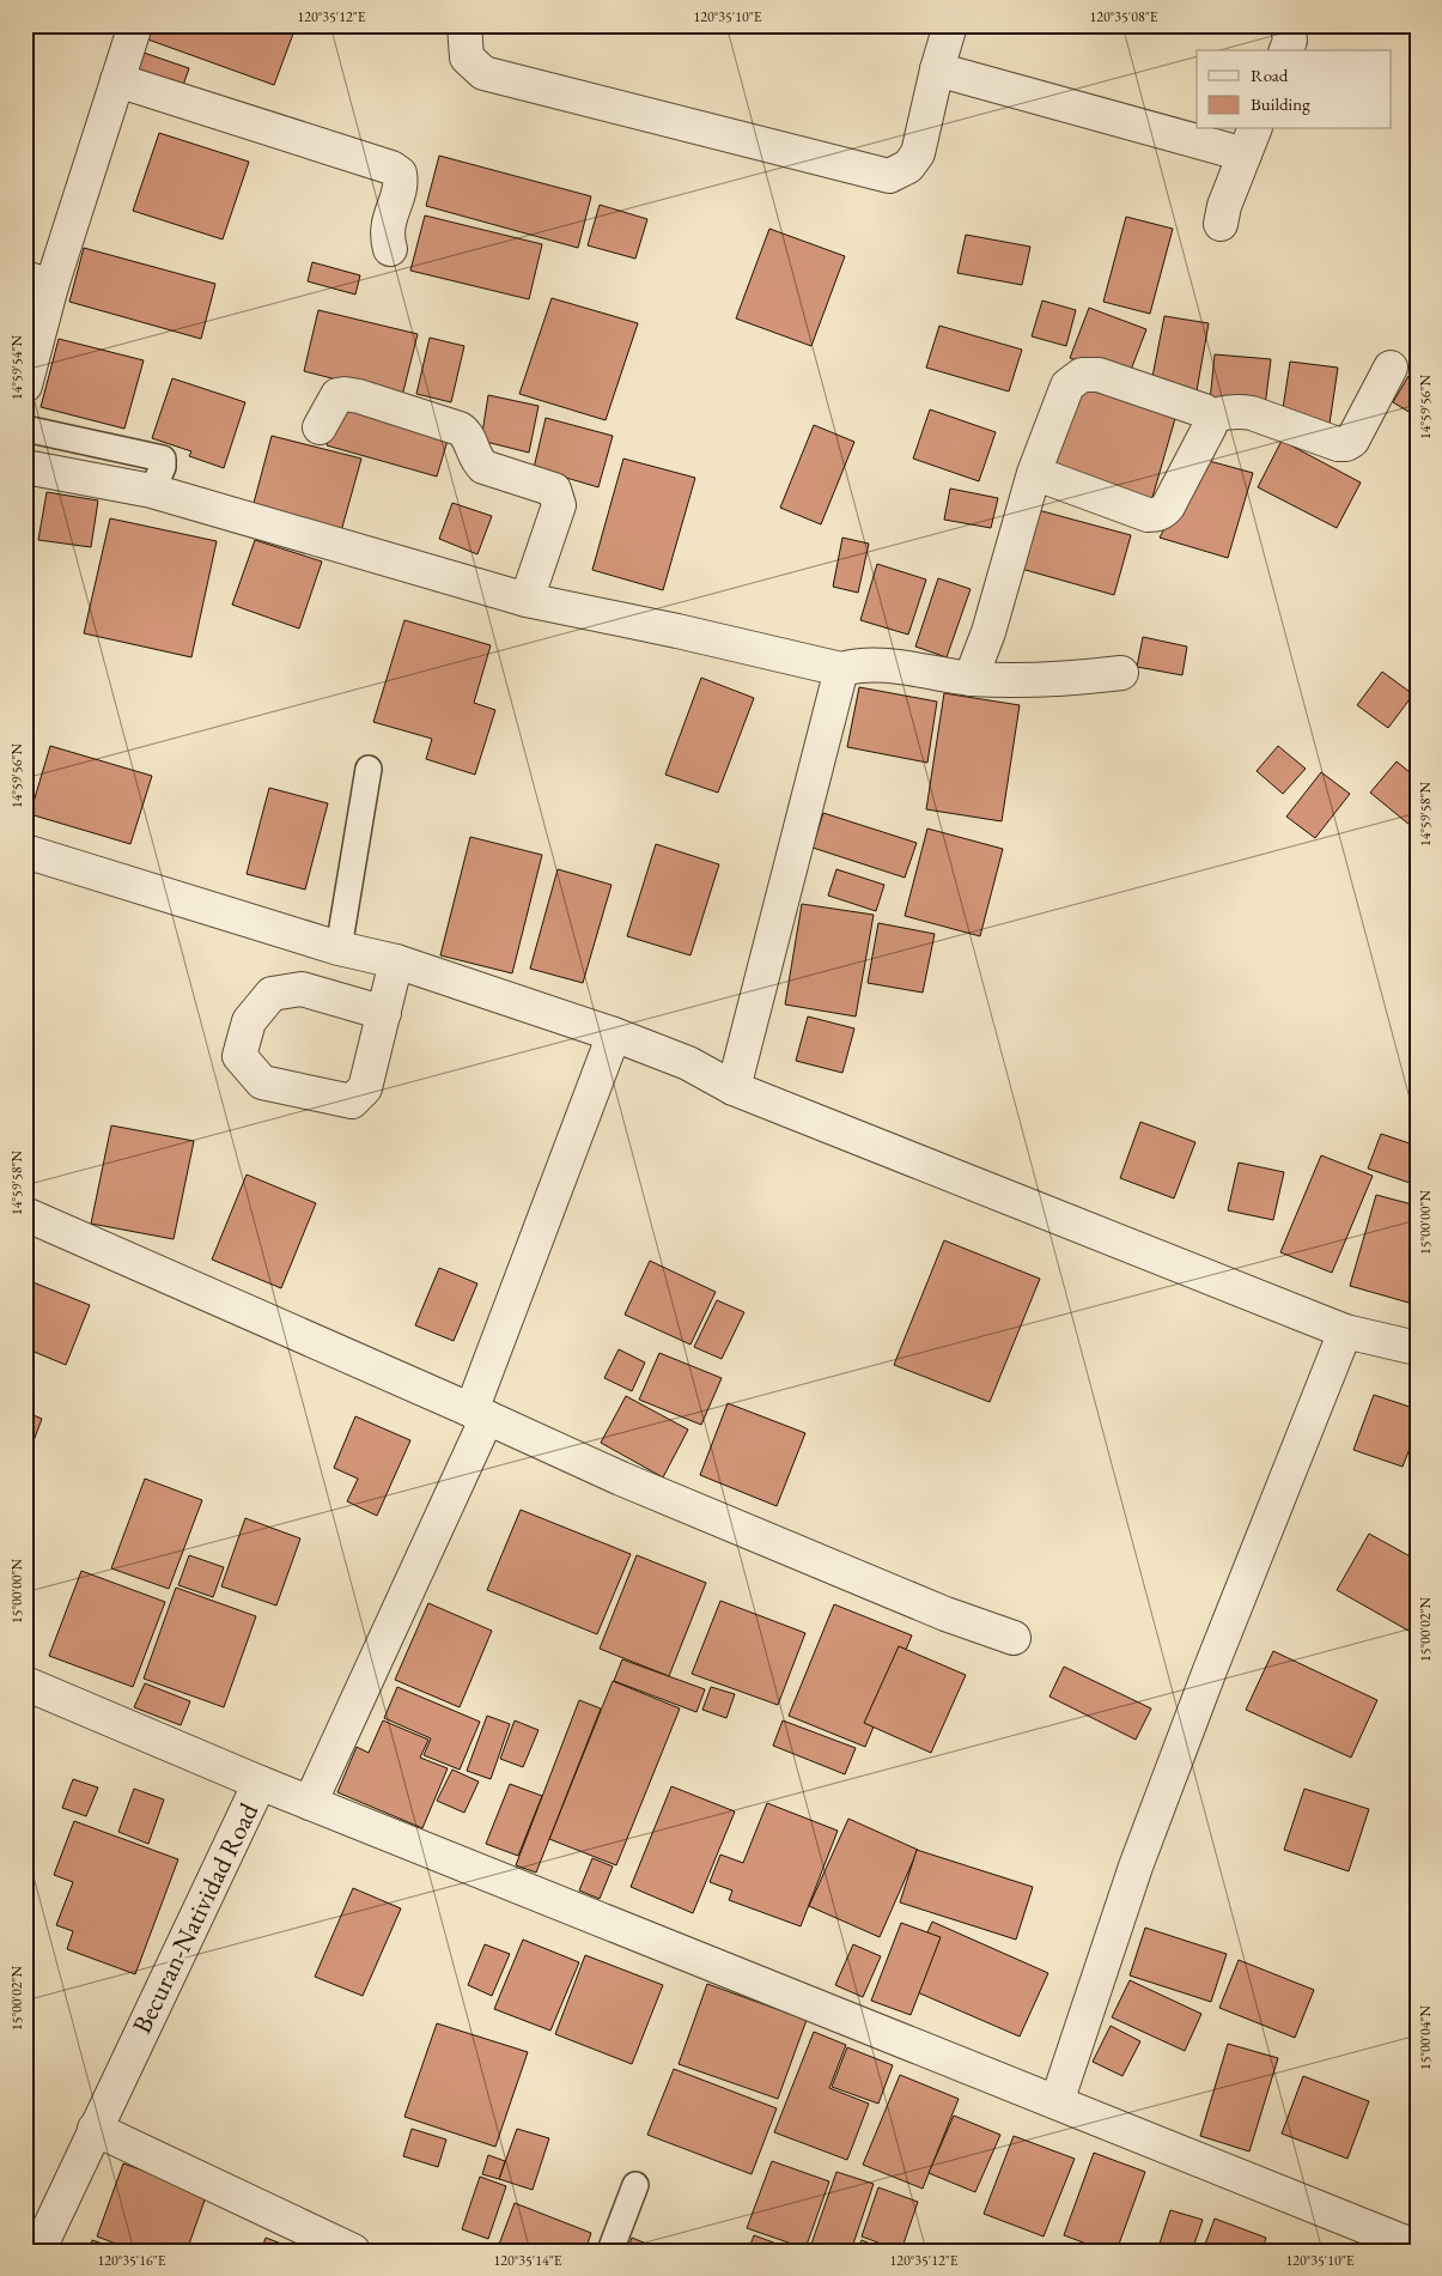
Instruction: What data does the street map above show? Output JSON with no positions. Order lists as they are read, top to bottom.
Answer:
{
  "streets": {
    "street": ["Becuran-Natividad Road"]
  },
  "legend": ["Road", "Building"],
  "coordinates": [
    "120°35'12\"E",
    "120°35'10\"E",
    "120°35'08\"E",
    "14°59'54\"N",
    "14°59'56\"N",
    "14°59'58\"N",
    "15°00'00\"N",
    "15°00'02\"N",
    "15°00'04\"N",
    "120°35'16\"E",
    "120°35'14\"E"
  ]
}
